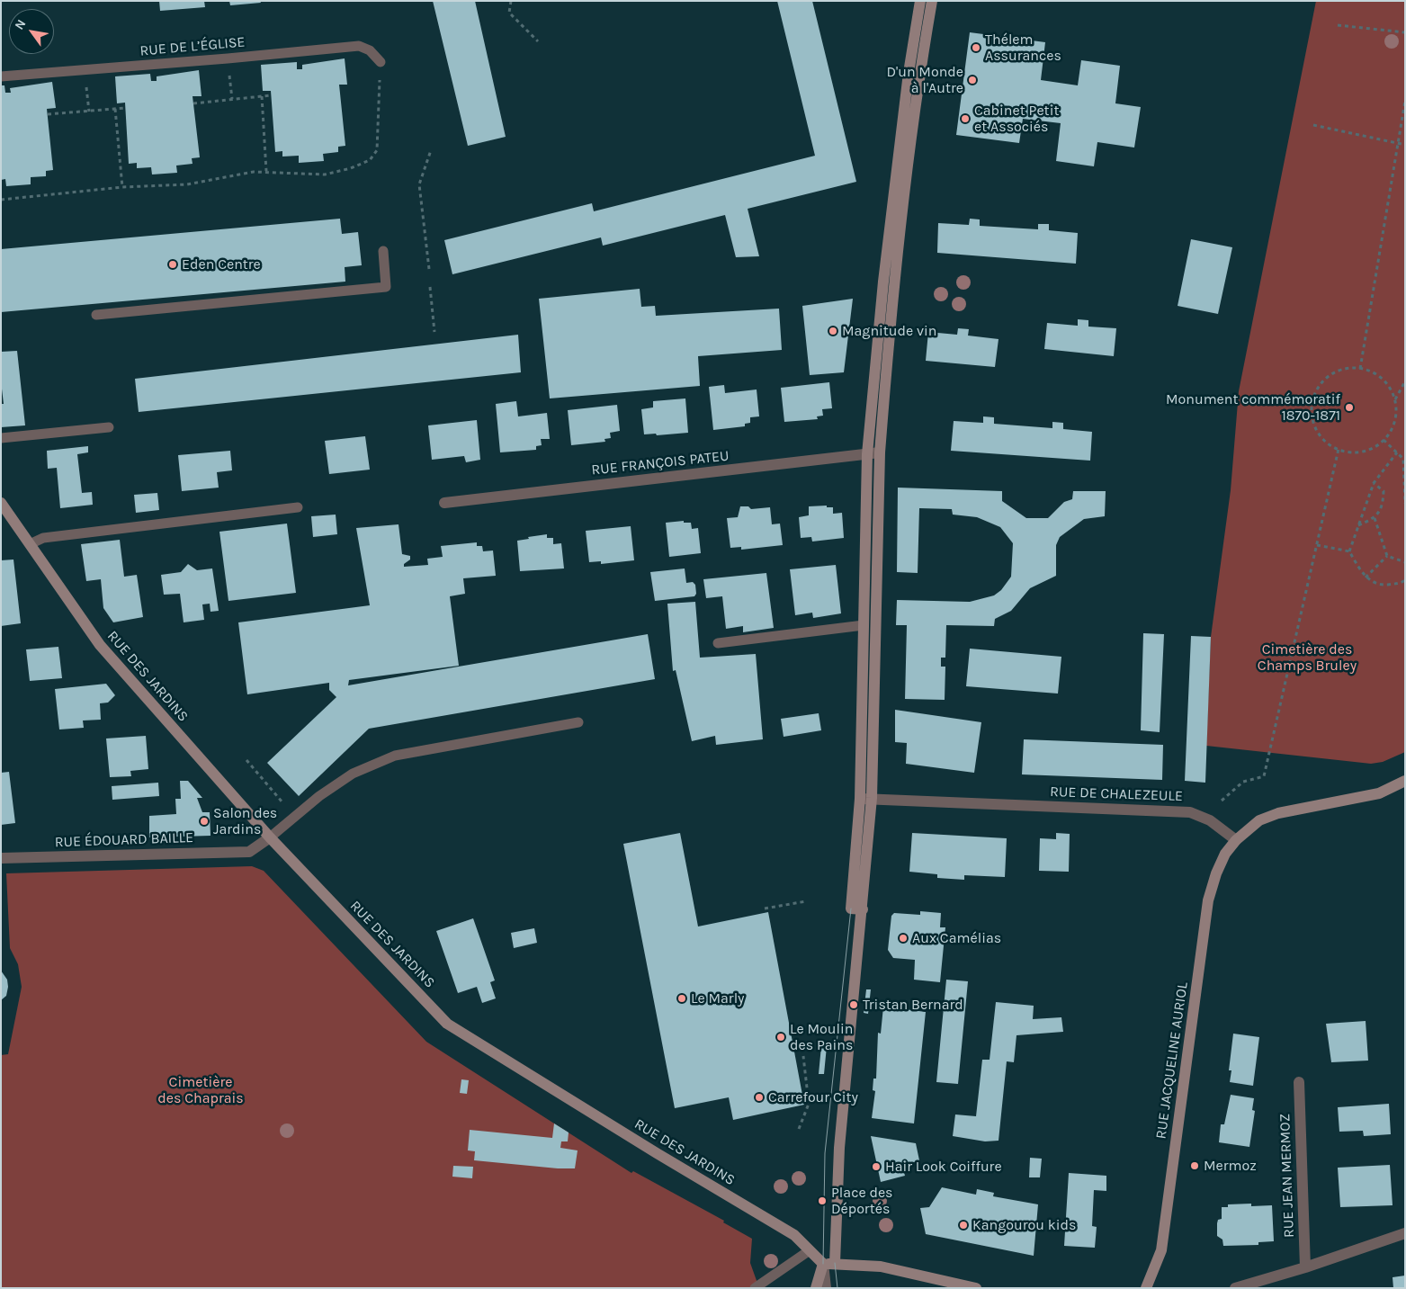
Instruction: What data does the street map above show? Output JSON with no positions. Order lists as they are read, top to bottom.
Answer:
{
  "streets": {
    "street": [
      "RUE FRANÇOIS PATEU",
      "RUE DES JARDINS",
      "RUE DE CHALEZEULE",
      "RUE ÉDOUARD BAILLE",
      "RUE JACQUELINE AURIOL",
      "RUE JEAN MERMOZ"
    ],
    "lane": ["RUE DE L’ÉGLISE"]
  },
  "crossings": [
    ["RUE DES JARDINS", "RUE ÉDOUARD BAILLE"],
    ["RUE DE CHALEZEULE", "RUE JACQUELINE AURIOL"]
  ],
  "parks": ["Cimetière des Champs Bruley", "Cimetière des Chaprais"],
  "places": [
    "Thélem Assurances",
    "D'un Monde à l'Autre",
    "Cabinet Petit et Associés",
    "Eden Centre",
    "Magnitude vin",
    "Monument commémoratif 1870-1871",
    "Salon des Jardins",
    "Aux Camélias",
    "Le Marly",
    "Tristan Bernard",
    "Le Moulin des Pains",
    "Carrefour City",
    "Mermoz",
    "Hair Look Coiffure",
    "Place des Déportés",
    "Kangourou kids"
  ],
  "north": "top left"
}
